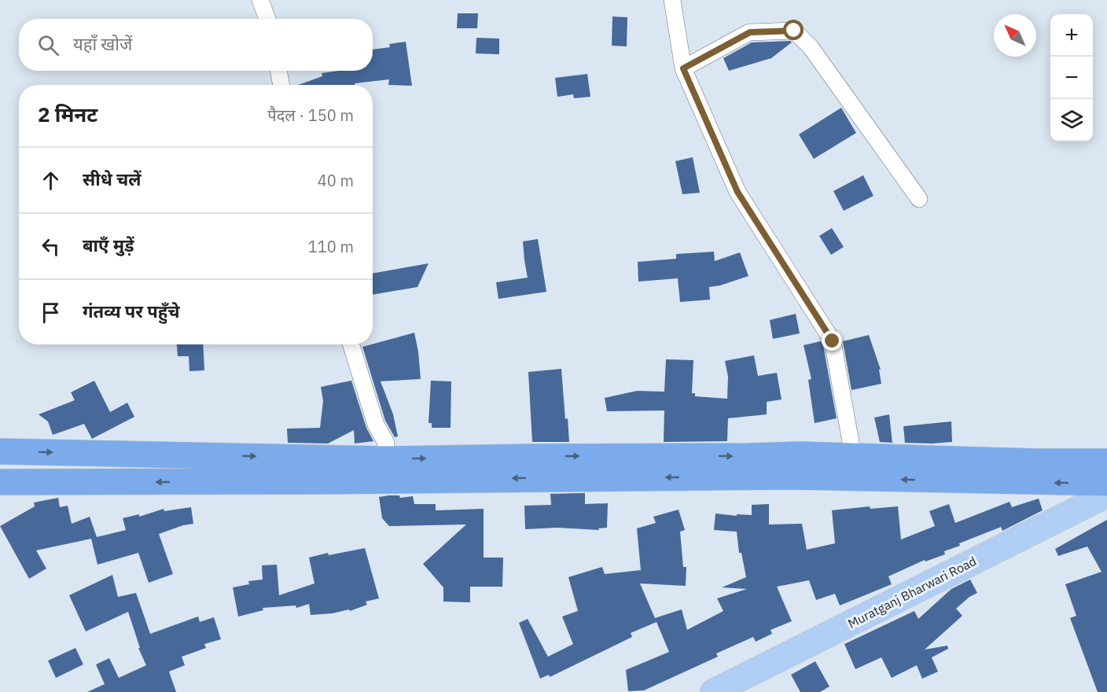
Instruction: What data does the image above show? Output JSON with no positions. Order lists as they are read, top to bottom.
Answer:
{
  "streets": {
    "main road": ["Muratganj Bharwari Road"]
  },
  "north": "top left",
  "page": {
    "map_buttons": ["+", "−"],
    "search": "यहाँ खोजें",
    "heading": ["2 मिनट", "पैदल · 150 m"],
    "list": [
      ["सीधे चलें", "40 m"],
      ["बाएँ मुड़ें", "110 m"],
      "गंतव्य पर पहुँचे"
    ]
  }
}
